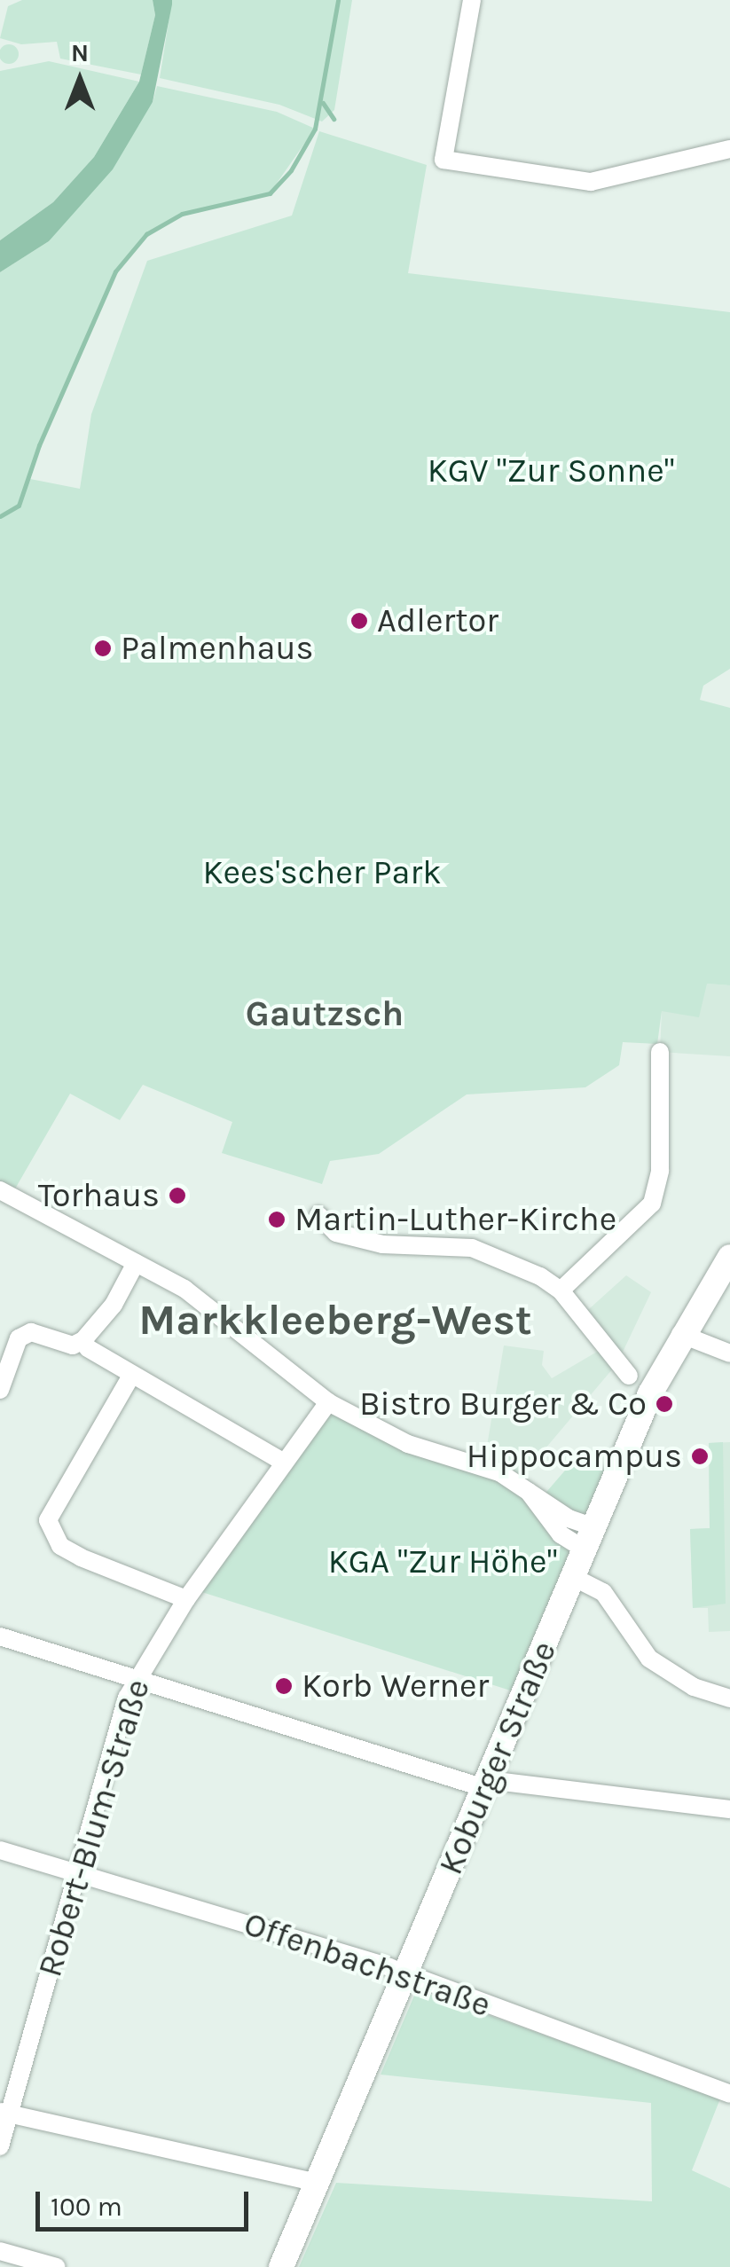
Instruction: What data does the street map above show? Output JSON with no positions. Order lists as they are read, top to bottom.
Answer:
{
  "streets": {
    "main road": ["Koburger Straße"],
    "street": ["Robert-Blum-Straße", "Offenbachstraße"]
  },
  "crossings": [
    ["Koburger Straße", "Offenbachstraße"],
    ["Robert-Blum-Straße", "Offenbachstraße"]
  ],
  "districts": ["Gautzsch", "Markkleeberg-West"],
  "parks": ["KGV \"Zur Sonne\"", "Kees'scher Park", "KGA \"Zur Höhe\""],
  "places": [
    "Adlertor",
    "Palmenhaus",
    "Torhaus",
    "Martin-Luther-Kirche",
    "Bistro Burger & Co",
    "Hippocampus",
    "Korb Werner"
  ],
  "scale_bar": "100 m",
  "north": "top"
}
